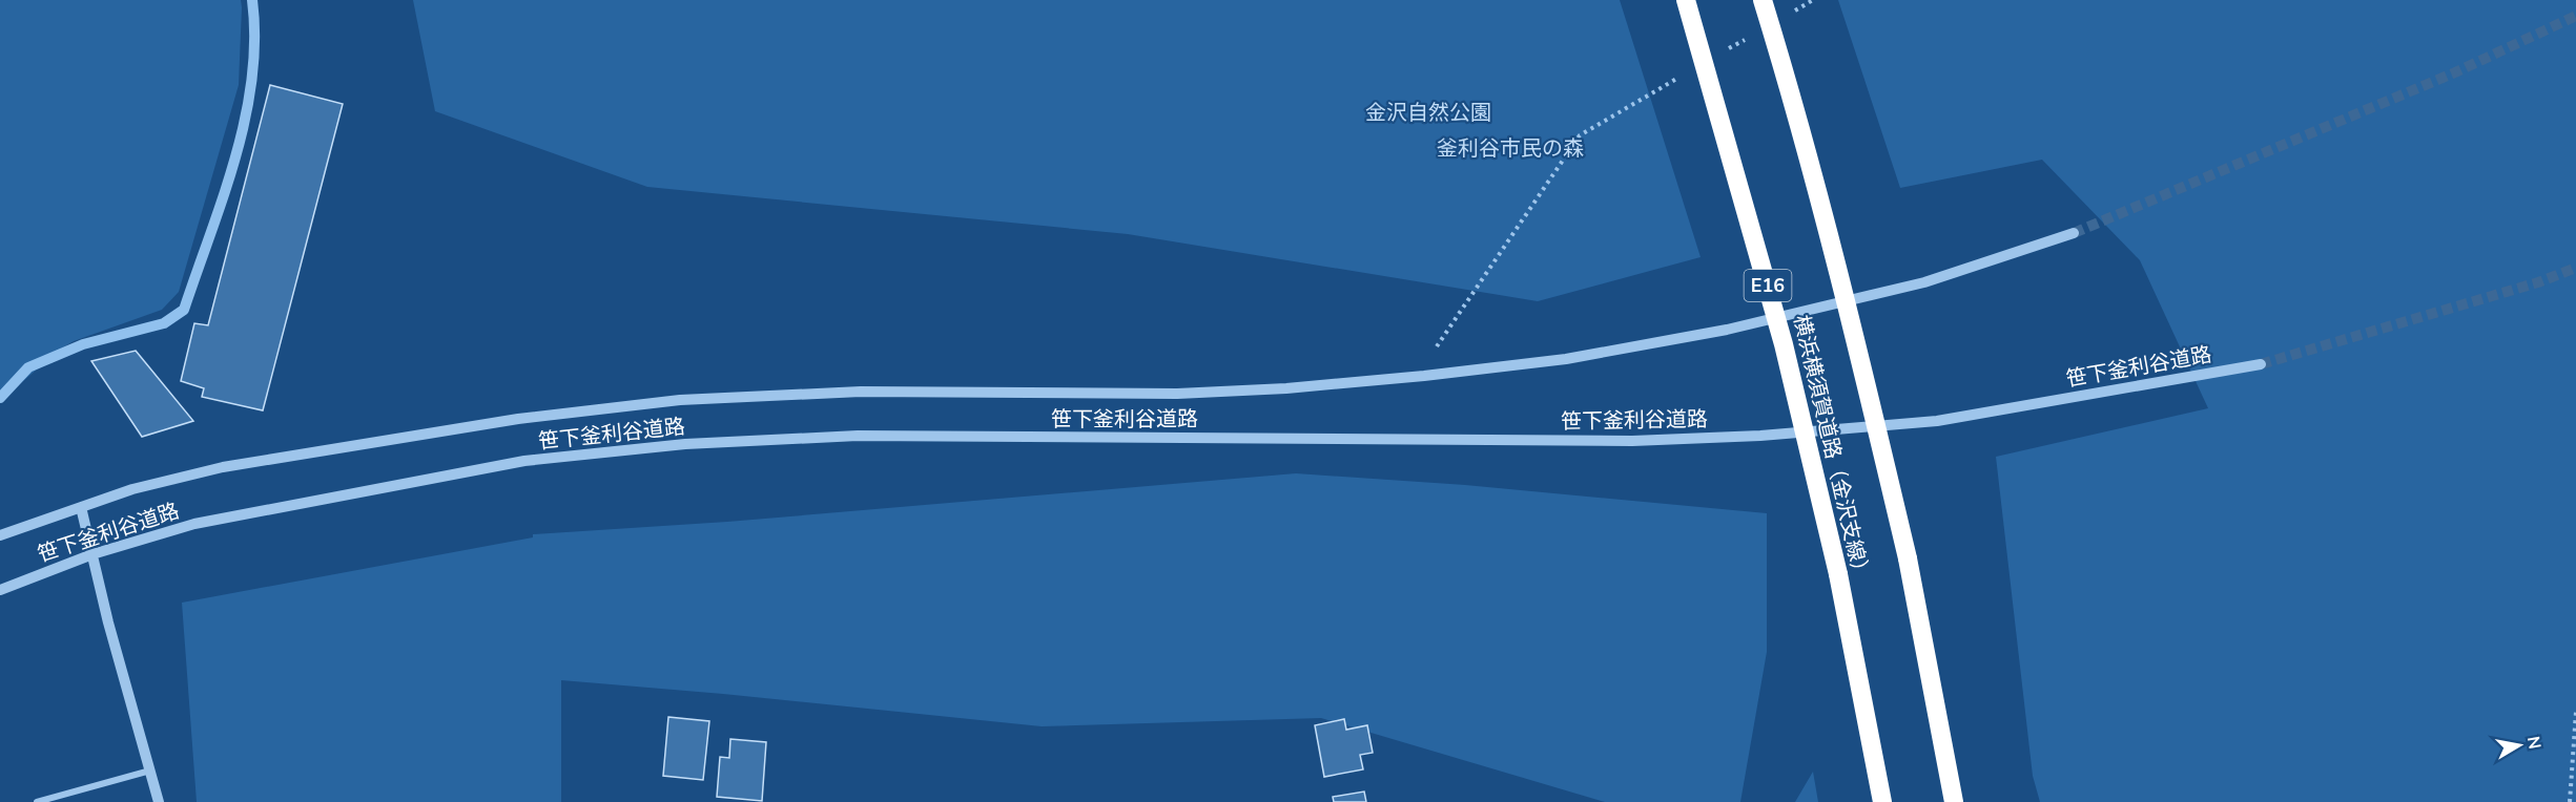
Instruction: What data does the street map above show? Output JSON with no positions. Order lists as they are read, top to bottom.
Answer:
{
  "streets": {
    "highway": ["E16", "横浜横須賀道路（金沢支線）"],
    "street": ["笹下釜利谷道路"]
  },
  "parks": ["金沢自然公園", "釜利谷市民の森"],
  "north": "right"
}
